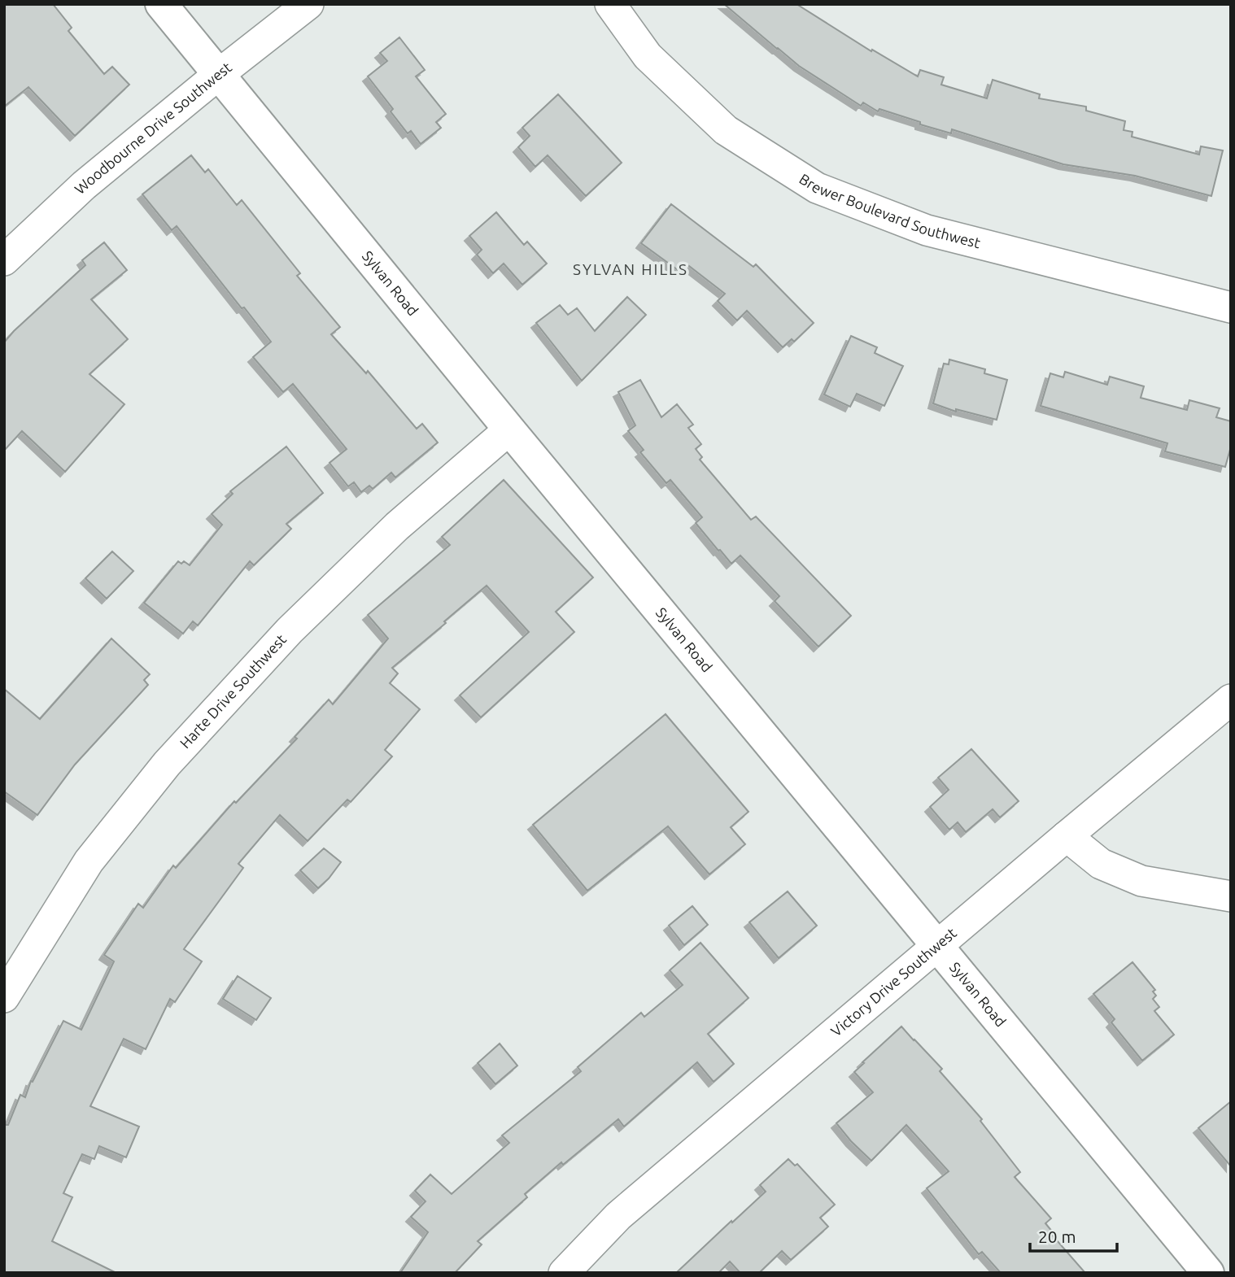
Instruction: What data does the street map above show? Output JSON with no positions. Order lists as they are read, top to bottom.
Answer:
{
  "streets": {
    "main road": ["Sylvan Road"],
    "street": [
      "Woodbourne Drive Southwest",
      "Brewer Boulevard Southwest",
      "Harte Drive Southwest",
      "Victory Drive Southwest"
    ]
  },
  "crossings": [
    ["Woodbourne Drive Southwest", "Sylvan Road"],
    ["Sylvan Road", "Harte Drive Southwest"],
    ["Sylvan Road", "Victory Drive Southwest"]
  ],
  "districts": ["SYLVAN HILLS"],
  "scale_bar": "20 m"
}
